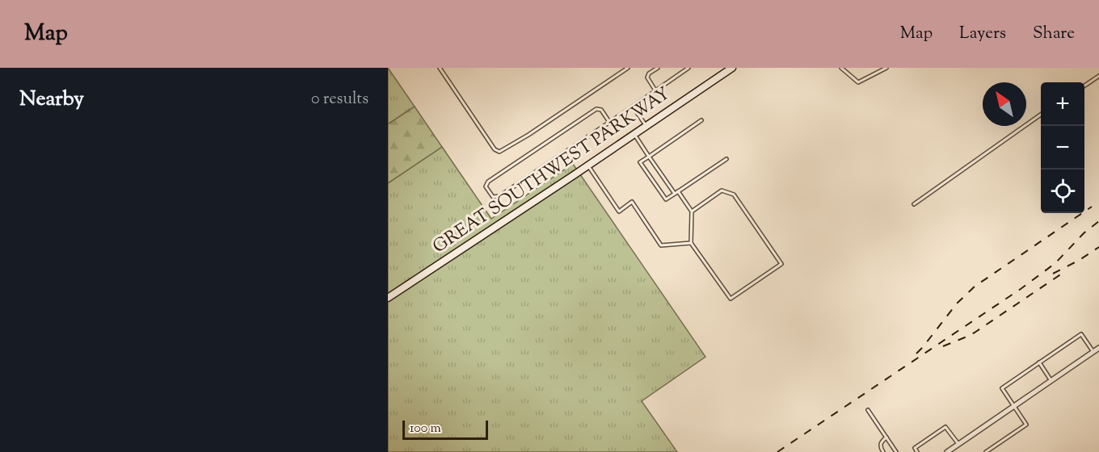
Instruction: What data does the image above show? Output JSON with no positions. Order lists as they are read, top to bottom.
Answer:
{
  "streets": {
    "street": ["GREAT SOUTHWEST PARKWAY"]
  },
  "scale_bar": "100 m",
  "north": "top left",
  "page": {
    "header": "Map",
    "nav": ["Map", "Layers", "Share"],
    "heading": ["Nearby", "0 results"],
    "map_buttons": ["+", "−"],
    "scale": "100 m"
  }
}
